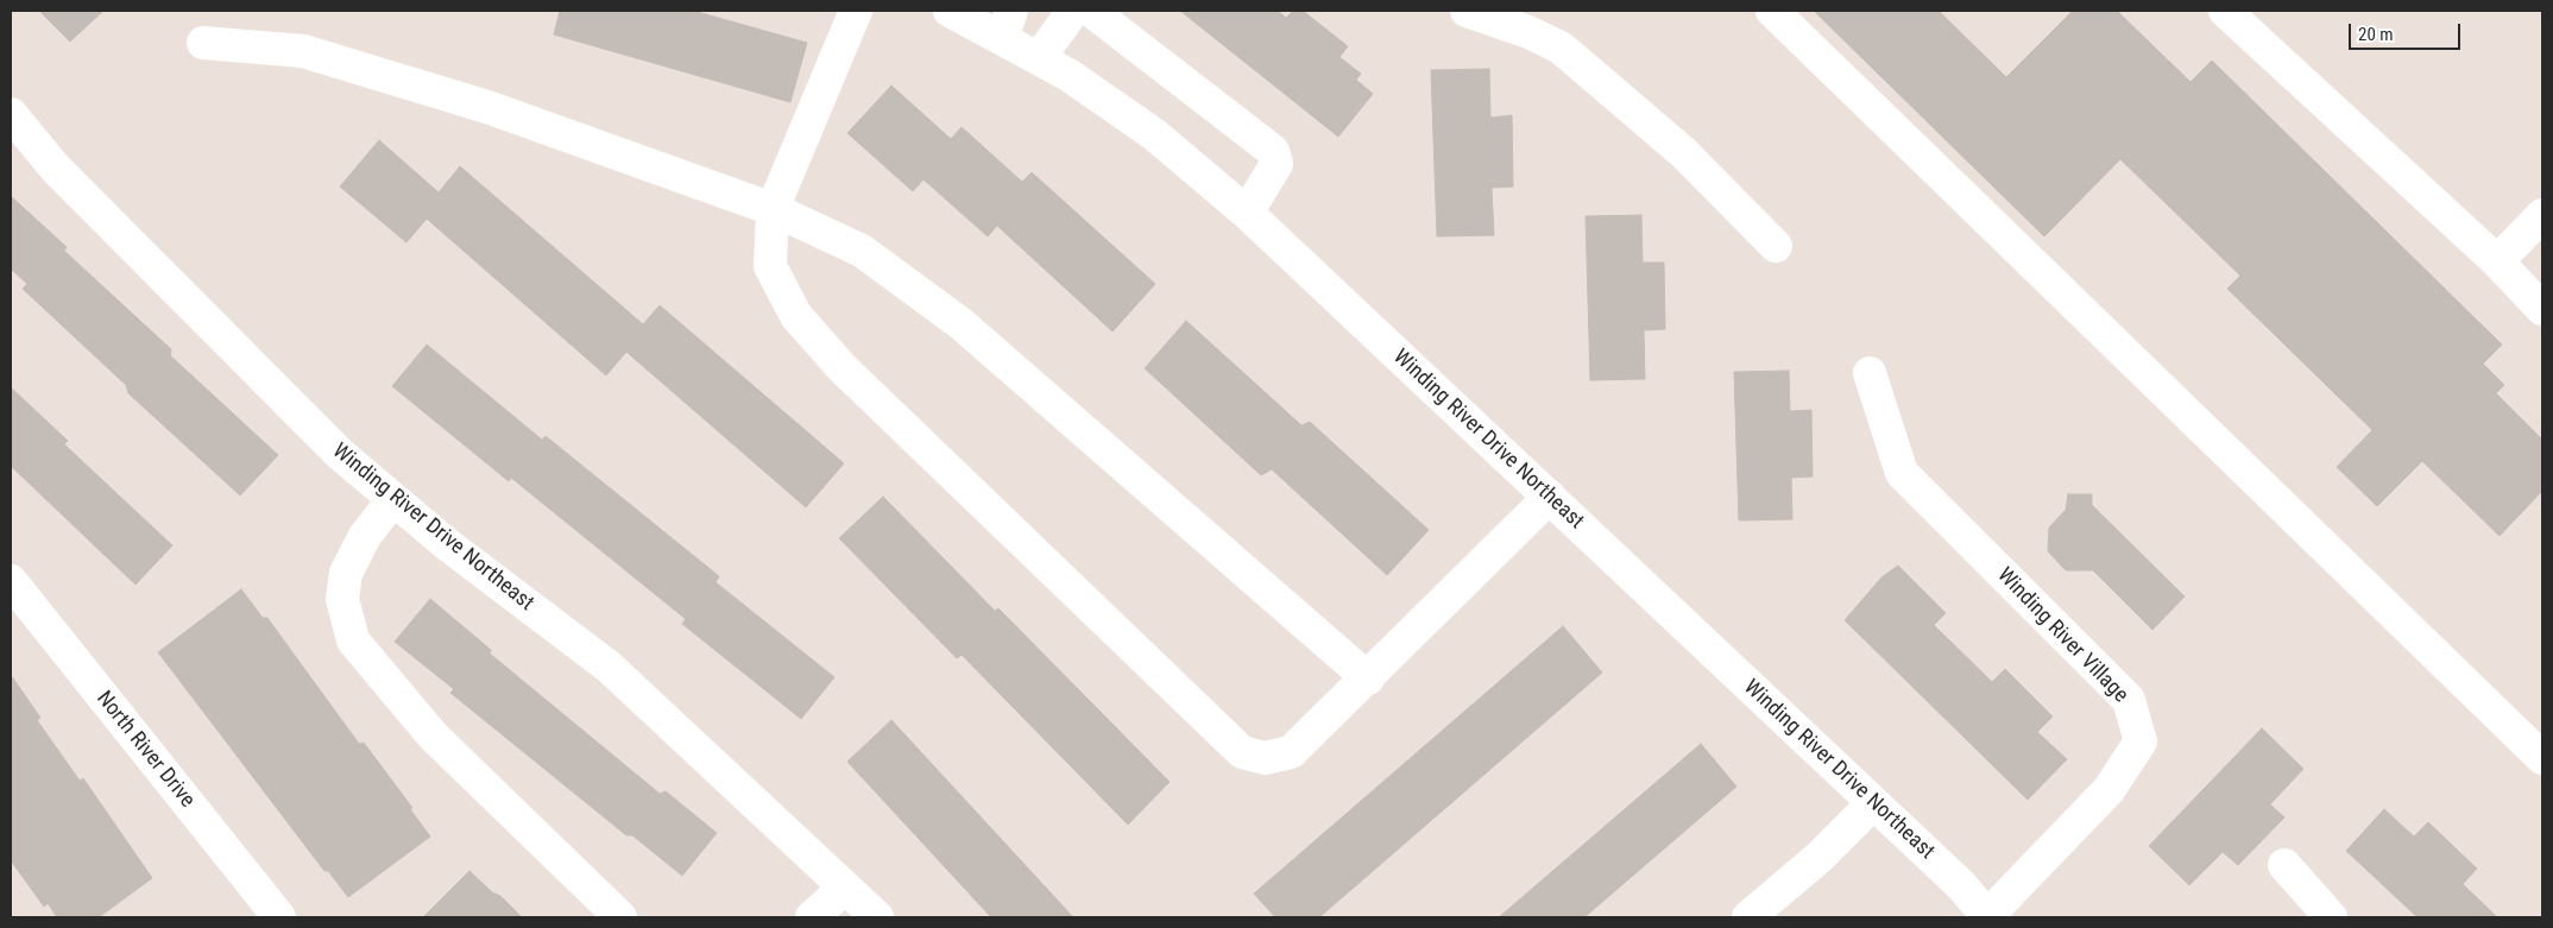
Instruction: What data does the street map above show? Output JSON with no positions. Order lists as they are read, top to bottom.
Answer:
{
  "streets": {
    "street": ["Winding River Drive Northeast", "Winding River Village", "North River Drive"]
  },
  "crossings": [
    ["Winding River Drive Northeast", "Winding River Village"]
  ],
  "scale_bar": "20 m"
}
